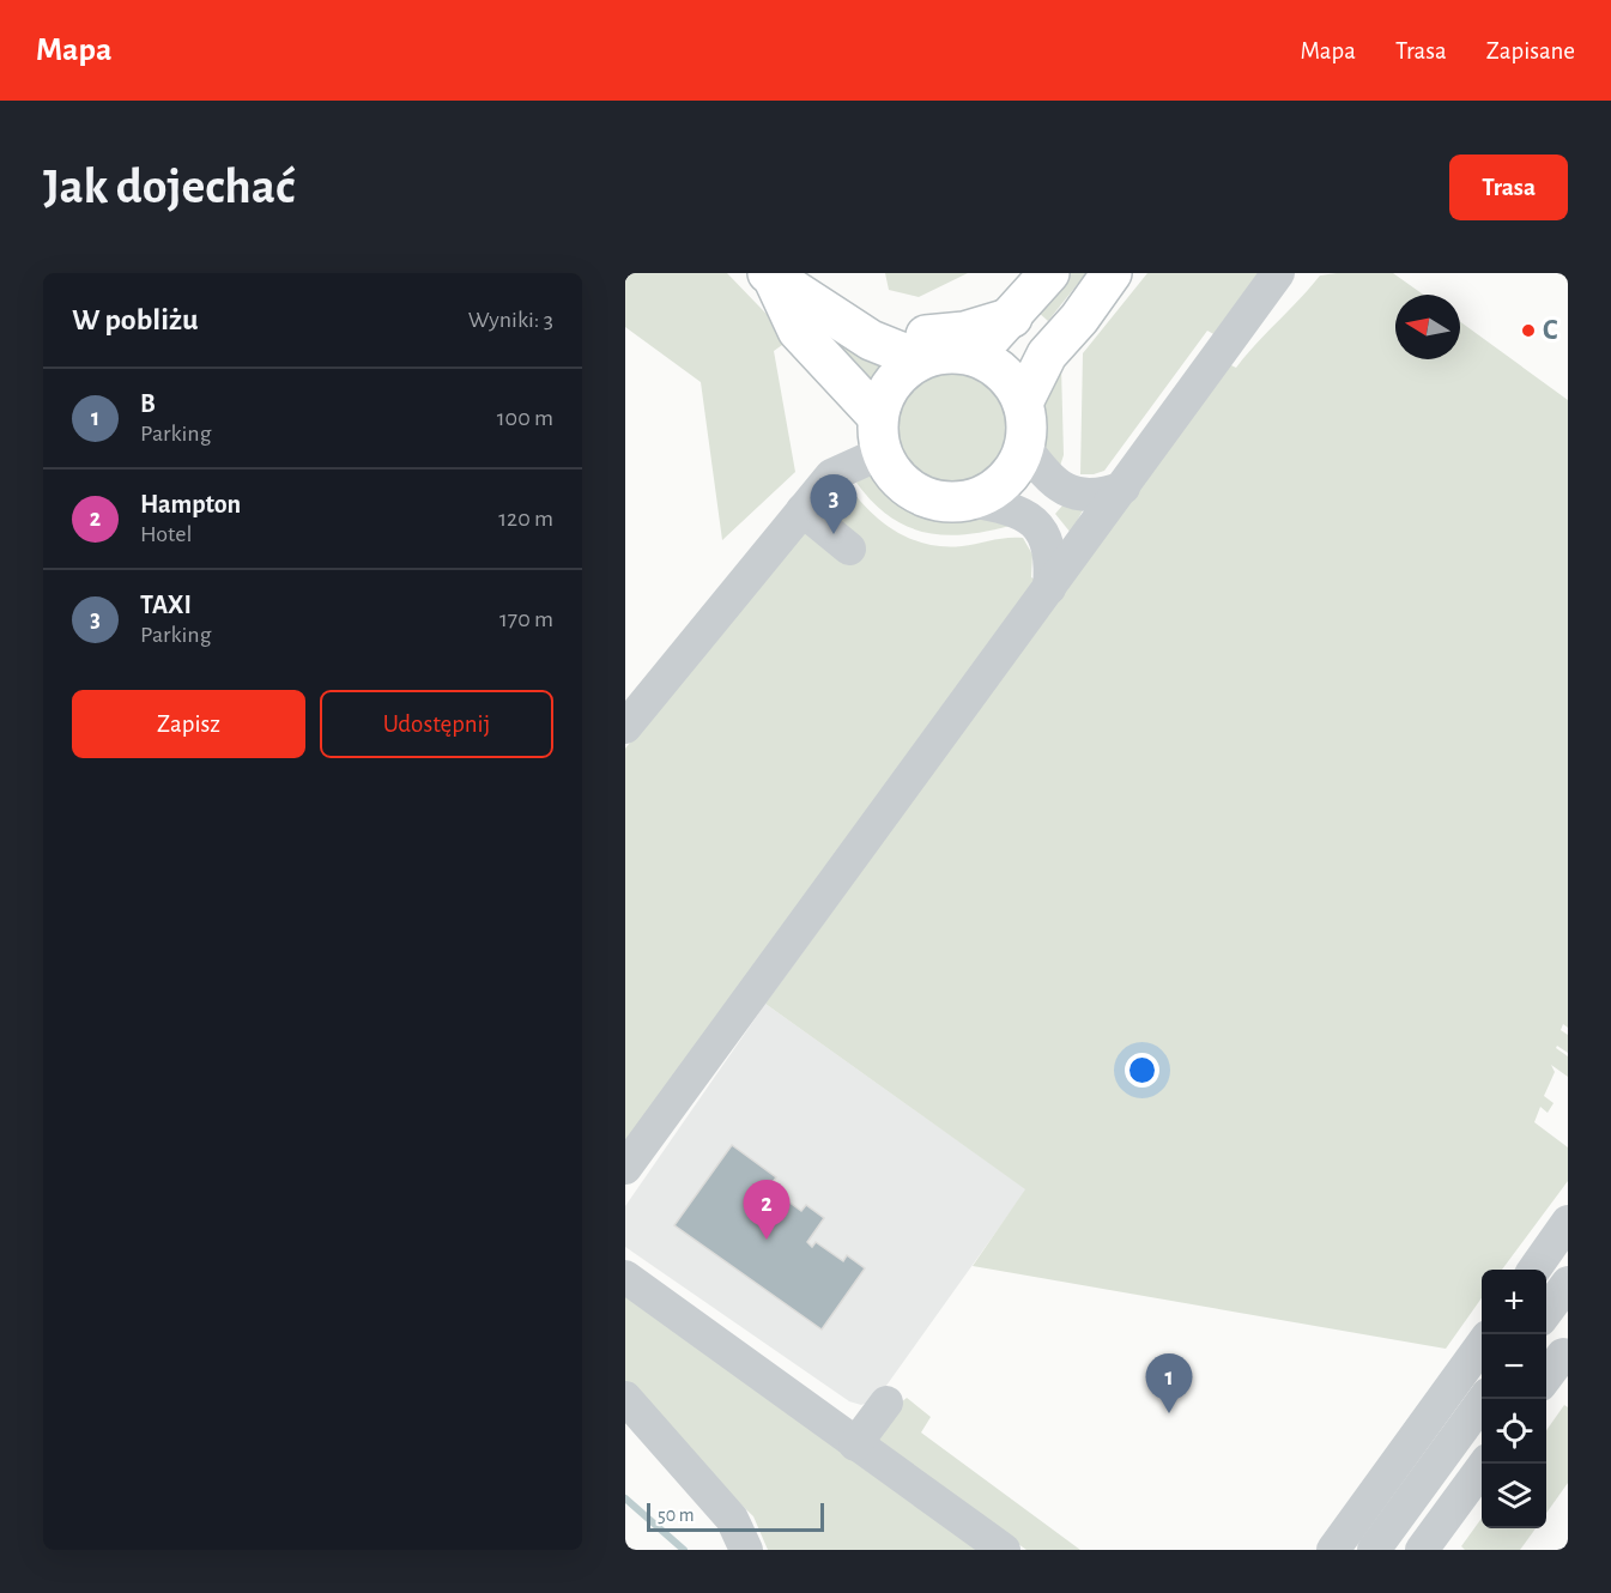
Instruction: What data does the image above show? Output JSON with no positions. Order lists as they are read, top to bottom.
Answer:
{
  "places": ["C"],
  "scale_bar": "50 m",
  "north": "left",
  "page": {
    "header": "Mapa",
    "nav": ["Mapa", "Trasa", "Zapisane"],
    "buttons": [
      "Trasa",
      ["Zapisz", "Udostępnij"]
    ],
    "title": "Jak dojechać",
    "heading": ["W pobliżu", "Wyniki: 3"],
    "list": [
      {
        "mark": "1",
        "name": "B",
        "note": "Parking",
        "value": "100 m"
      },
      {
        "mark": "2",
        "name": "Hampton",
        "note": "Hotel",
        "value": "120 m"
      },
      {
        "mark": "3",
        "name": "TAXI",
        "note": "Parking",
        "value": "170 m"
      }
    ],
    "pins": ["3", "2", "1"],
    "map_buttons": ["+", "−"],
    "scale": "50 m"
  }
}
